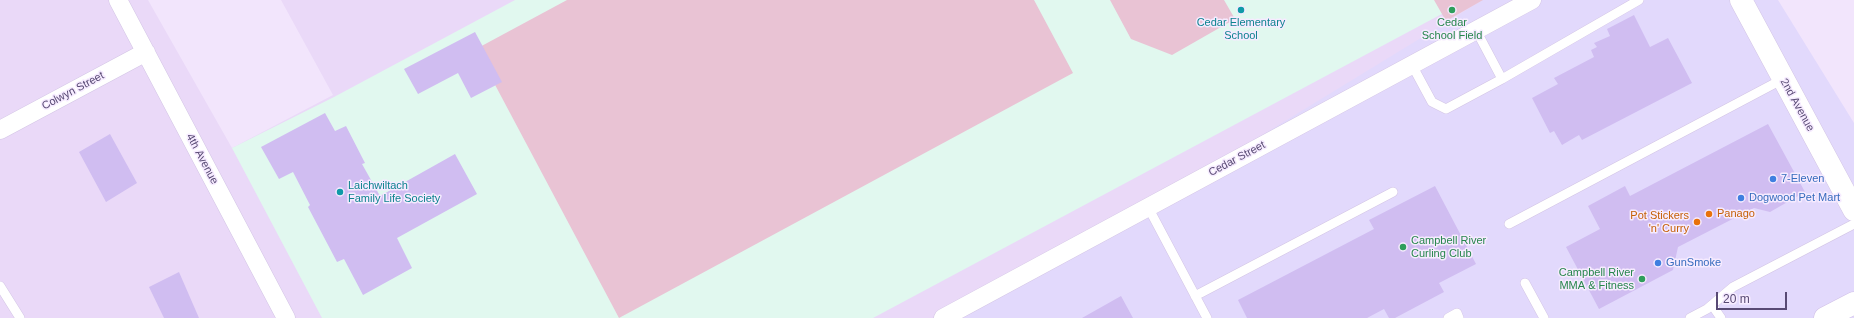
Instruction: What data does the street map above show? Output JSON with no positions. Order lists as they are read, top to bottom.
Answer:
{
  "streets": {
    "street": [
      "Colwyn Street",
      "2nd Avenue",
      "4th Avenue",
      "Cedar Street"
    ]
  },
  "crossings": [
    ["Colwyn Street", "4th Avenue"]
  ],
  "places": [
    "Cedar Elementary School",
    "Cedar School Field",
    "7-Eleven",
    "Laichwiltach Family Life Society",
    "Dogwood Pet Mart",
    "Panago",
    "Pot Stickers 'n' Curry",
    "Campbell River Curling Club",
    "GunSmoke",
    "Campbell River MMA & Fitness"
  ],
  "scale_bar": "20 m"
}
